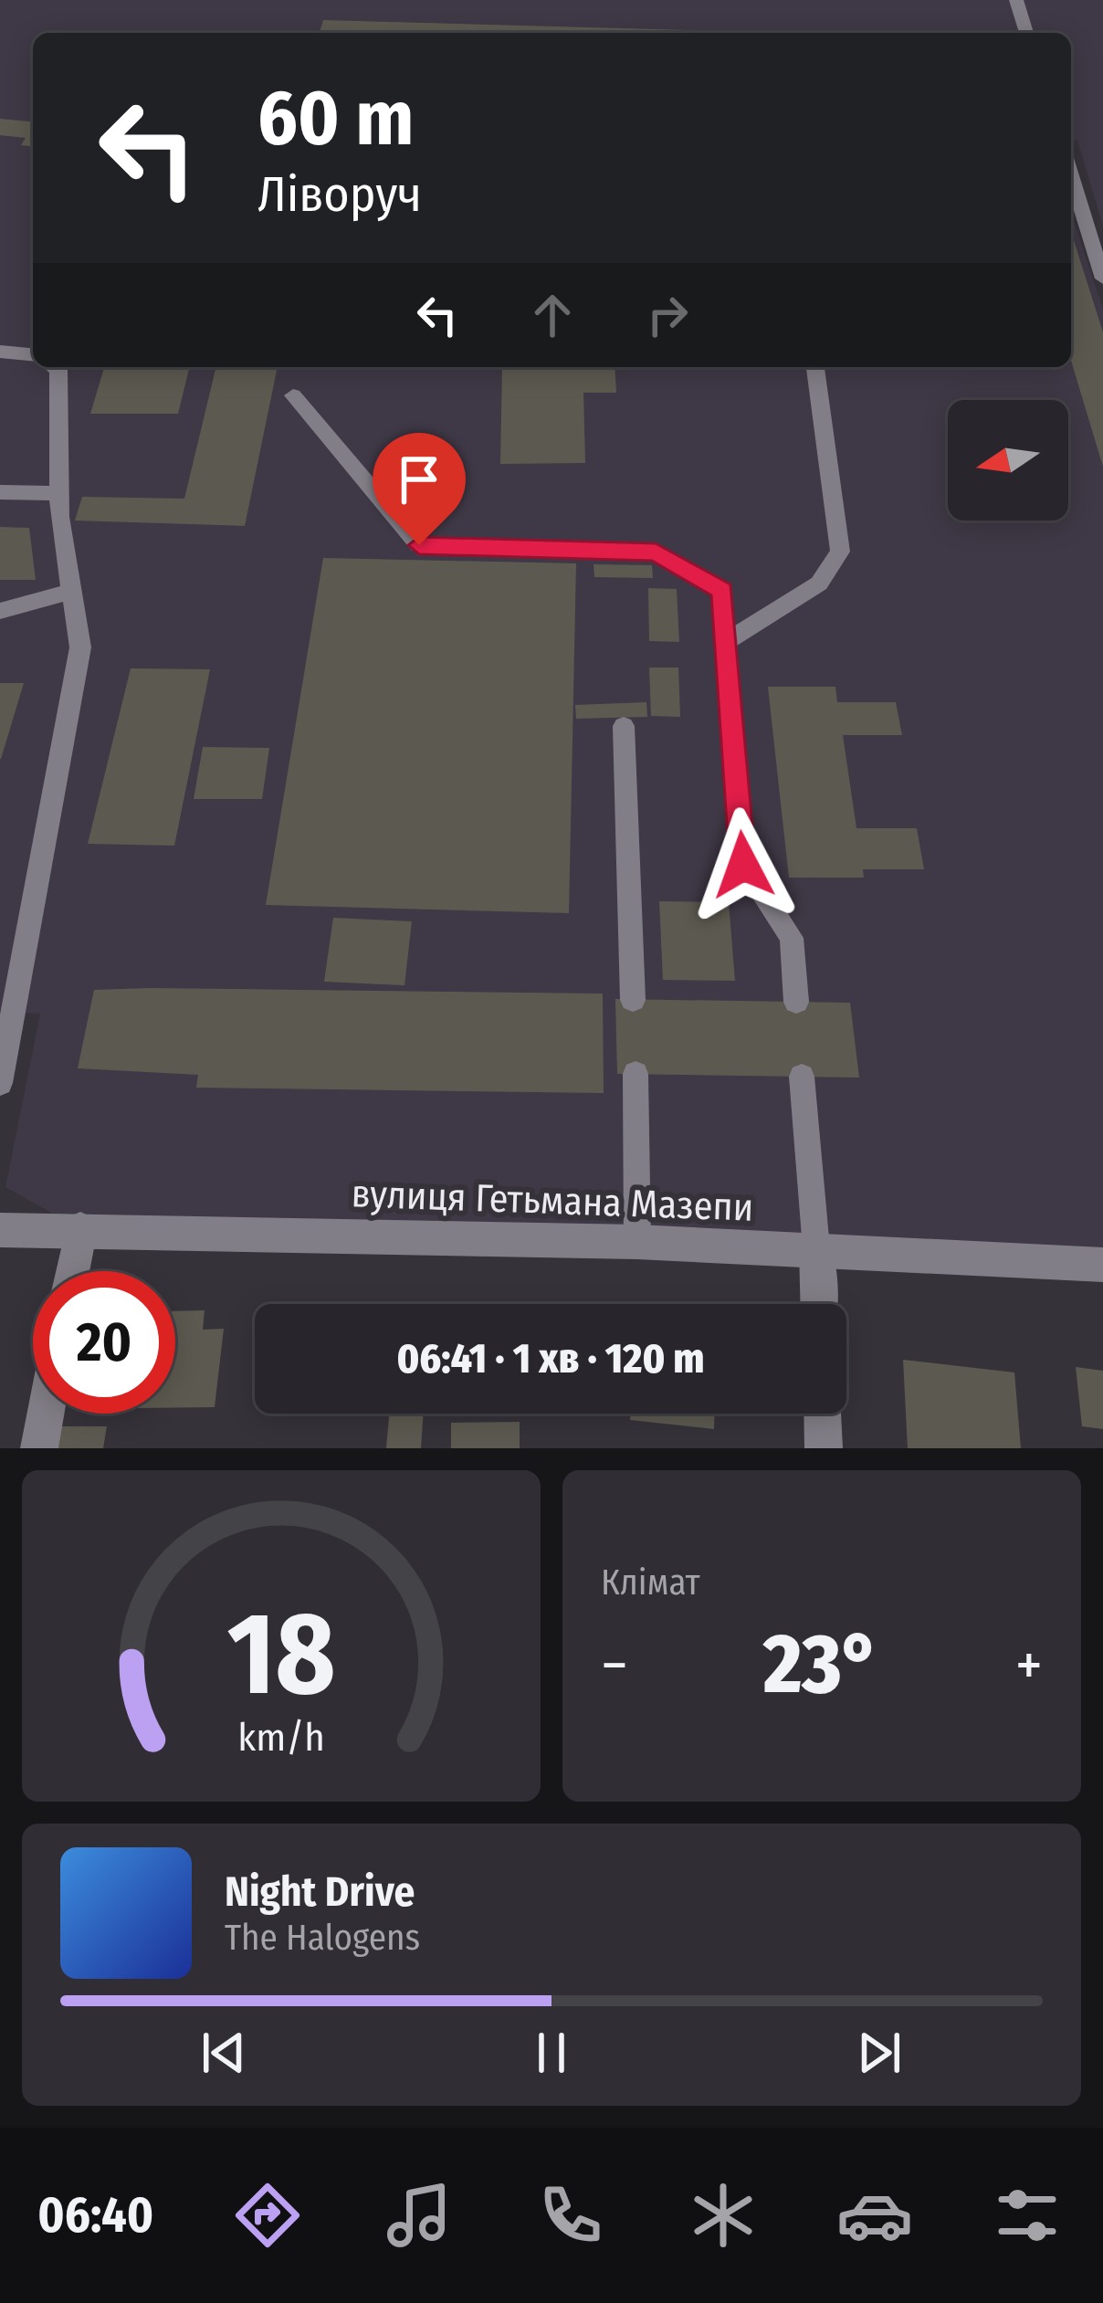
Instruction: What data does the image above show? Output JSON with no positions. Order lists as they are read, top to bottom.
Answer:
{
  "streets": {
    "street": ["вулиця Гетьмана Мазепи"]
  },
  "north": "left",
  "page": {
    "turn": ["60 m", "Ліворуч"],
    "limit": "20",
    "trip": "06:41 · 1 хв · 120 m",
    "tile": "Клімат",
    "heat": ["−", "23°", "+"],
    "song": ["Night Drive", "The Halogens"],
    "tabs": "06:40",
    "gauge": ["18", "km/h"]
  }
}
